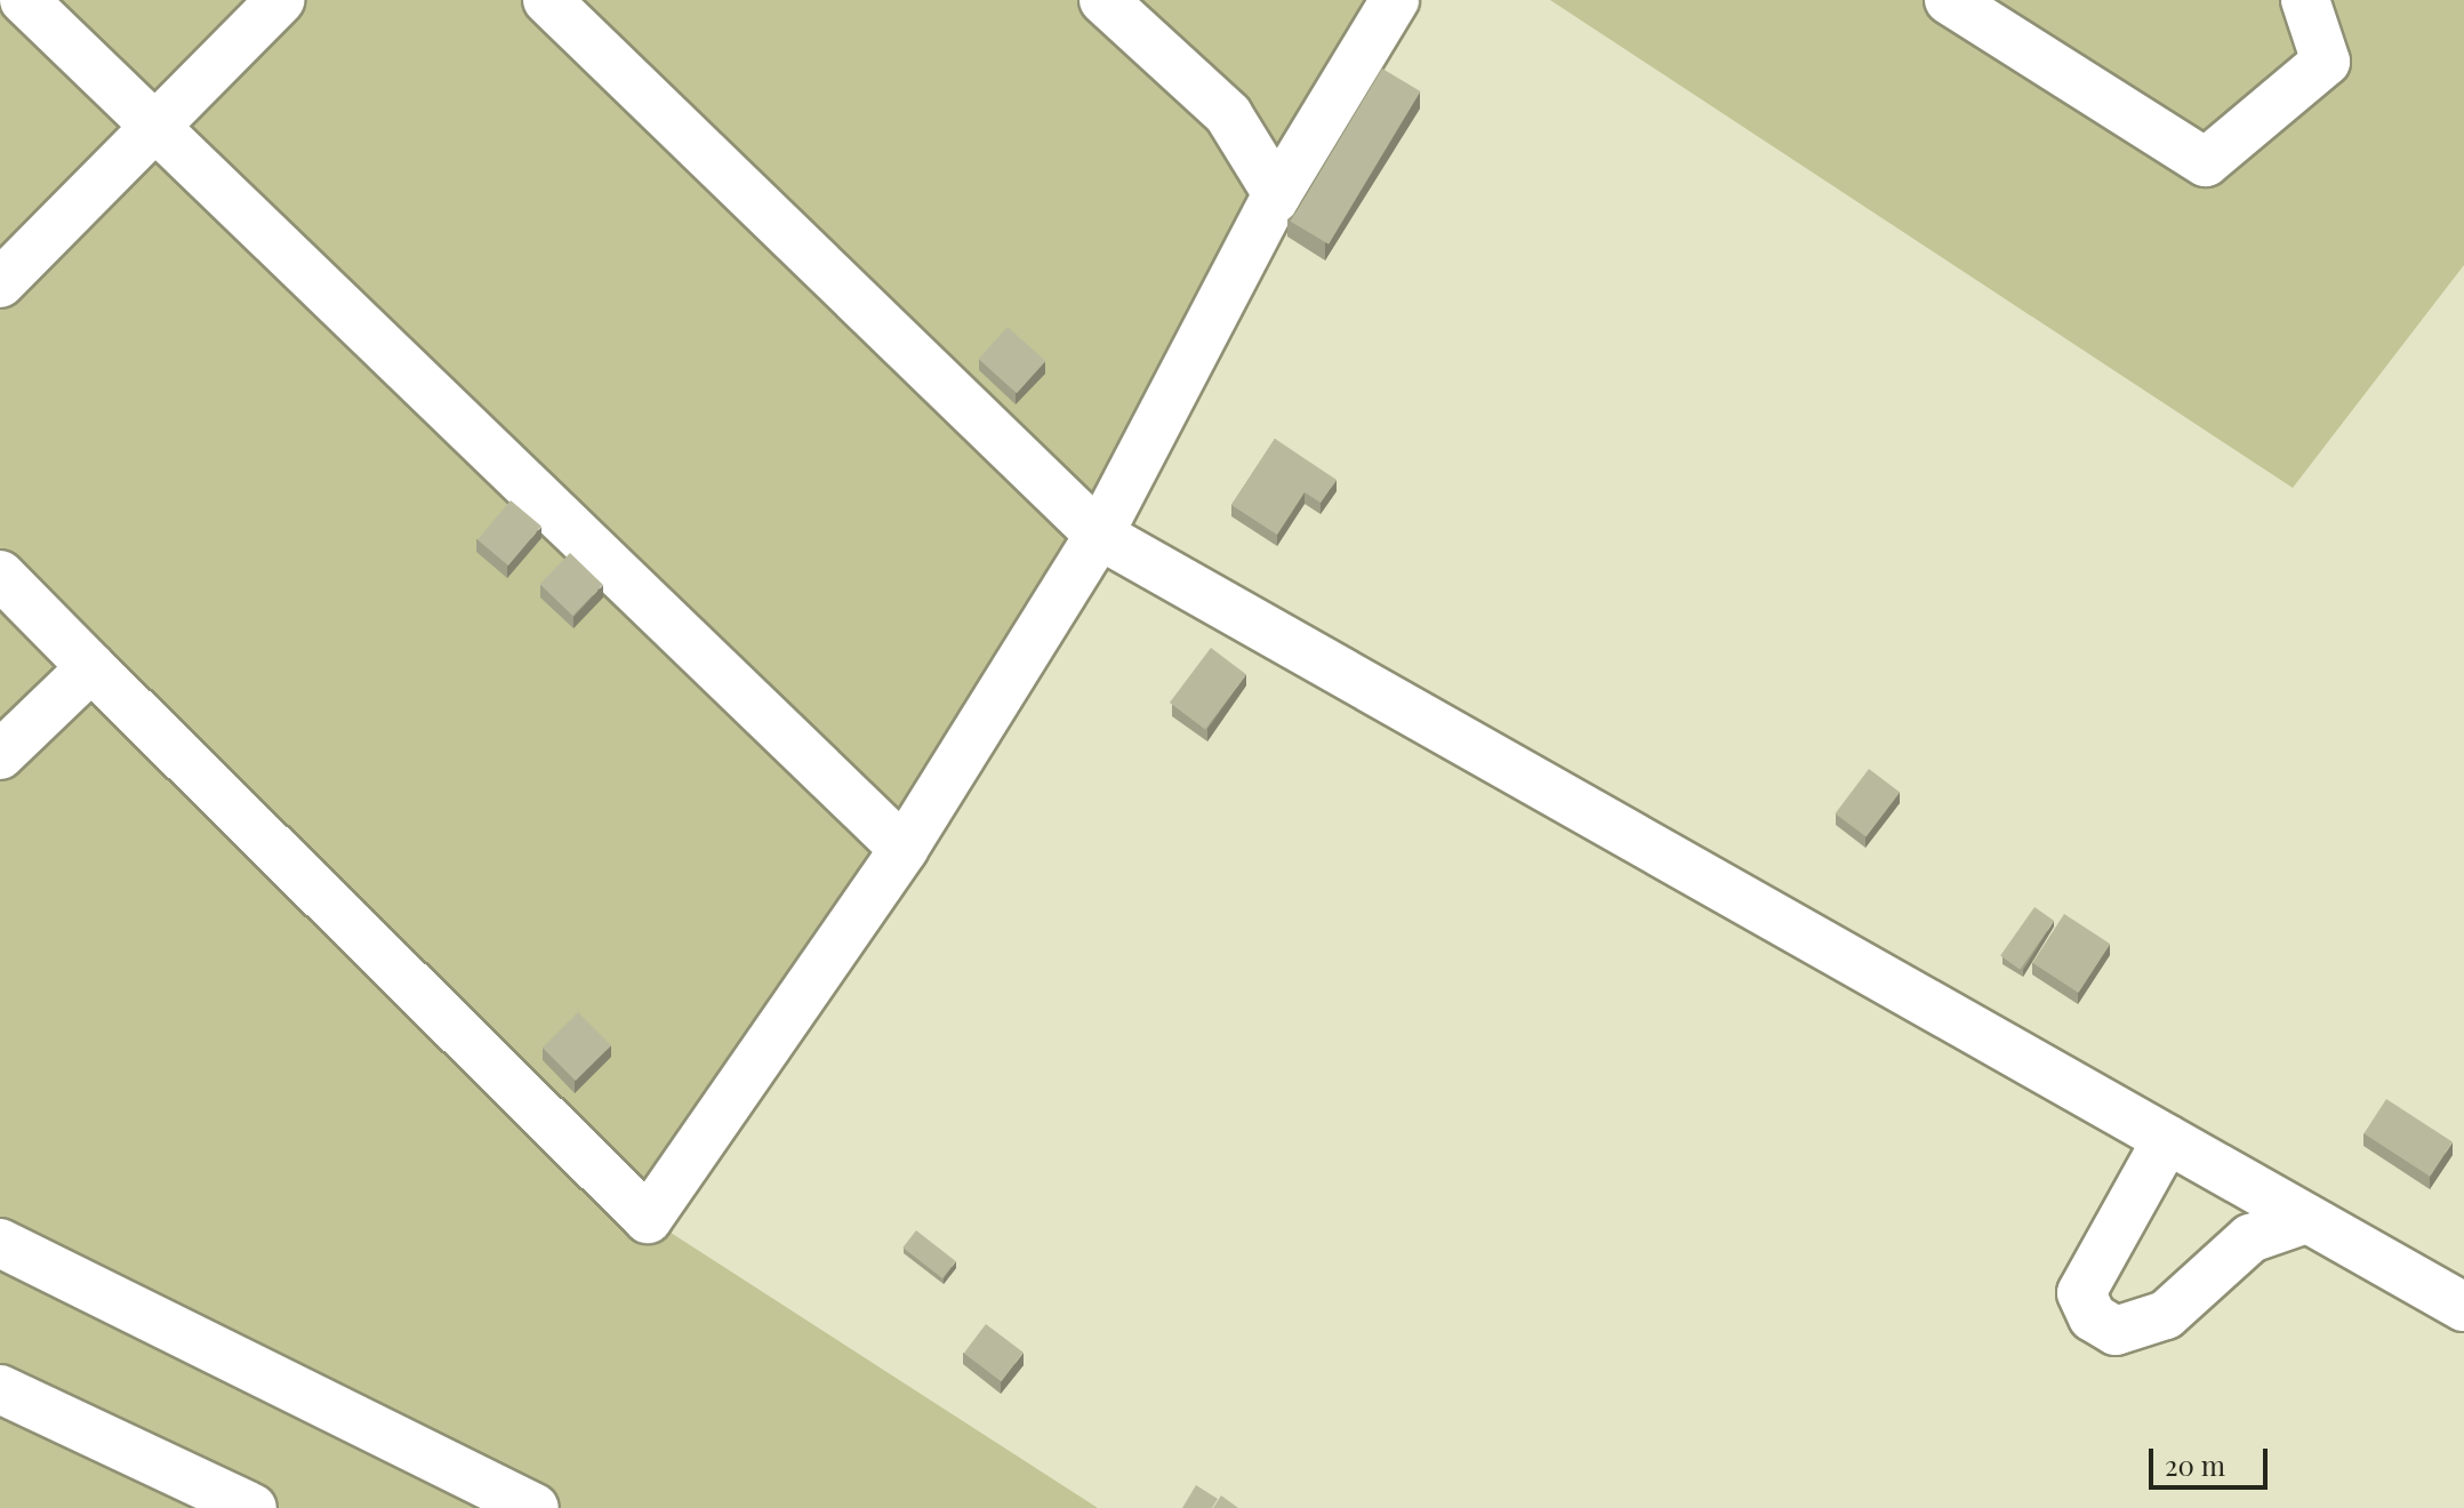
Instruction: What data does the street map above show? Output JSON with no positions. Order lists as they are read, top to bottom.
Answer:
{
  "scale_bar": "20 m"
}
